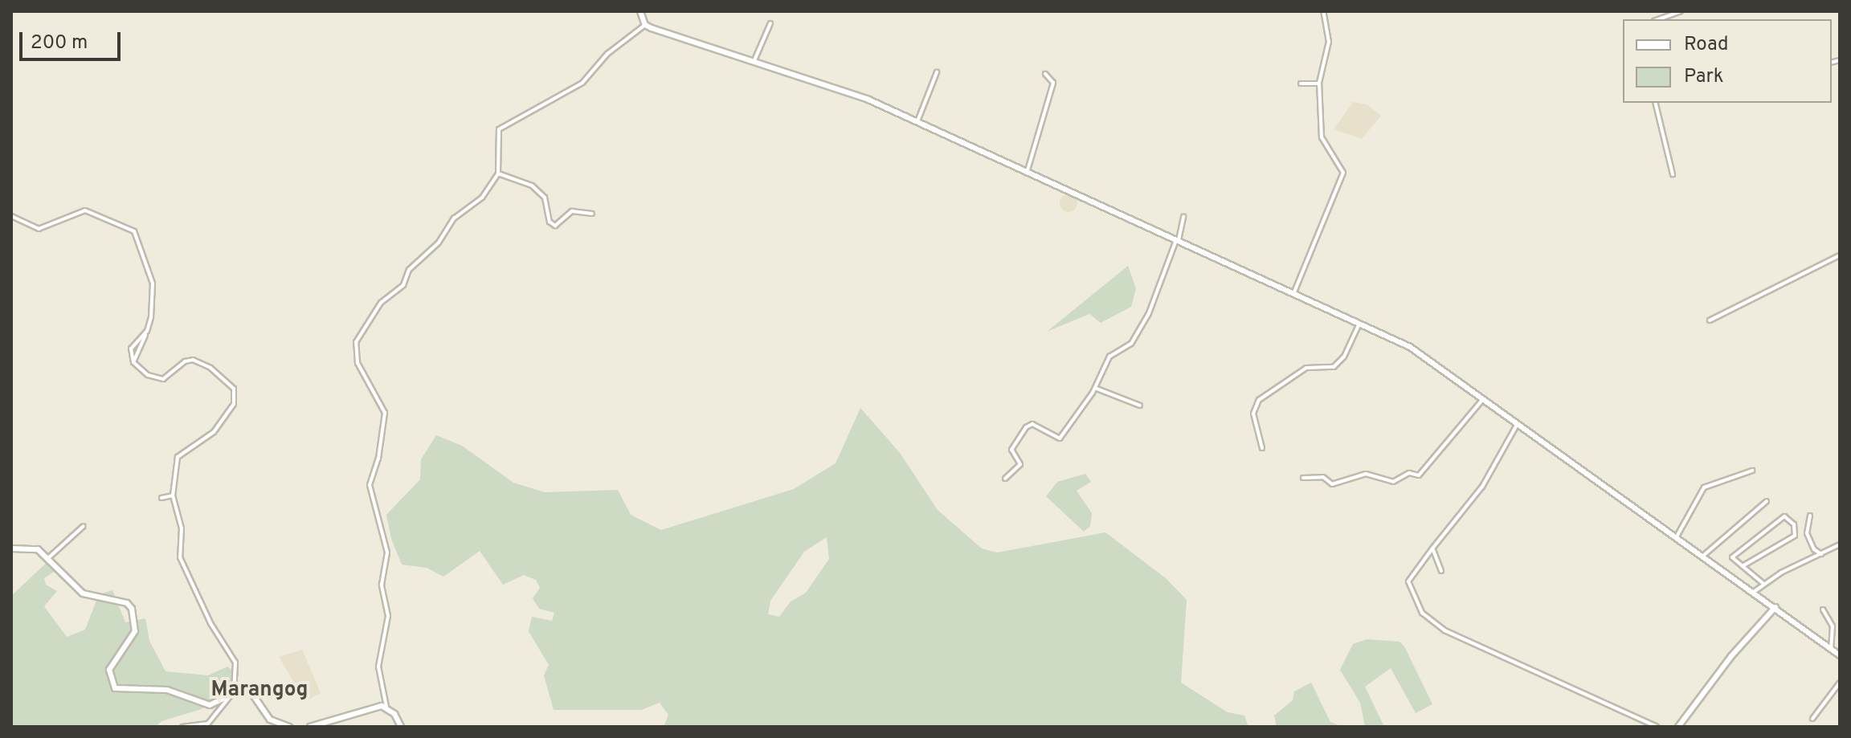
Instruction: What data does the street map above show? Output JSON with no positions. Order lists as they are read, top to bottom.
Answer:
{
  "districts": ["Marangog"],
  "legend": ["Road", "Park"],
  "scale_bar": "200 m"
}
